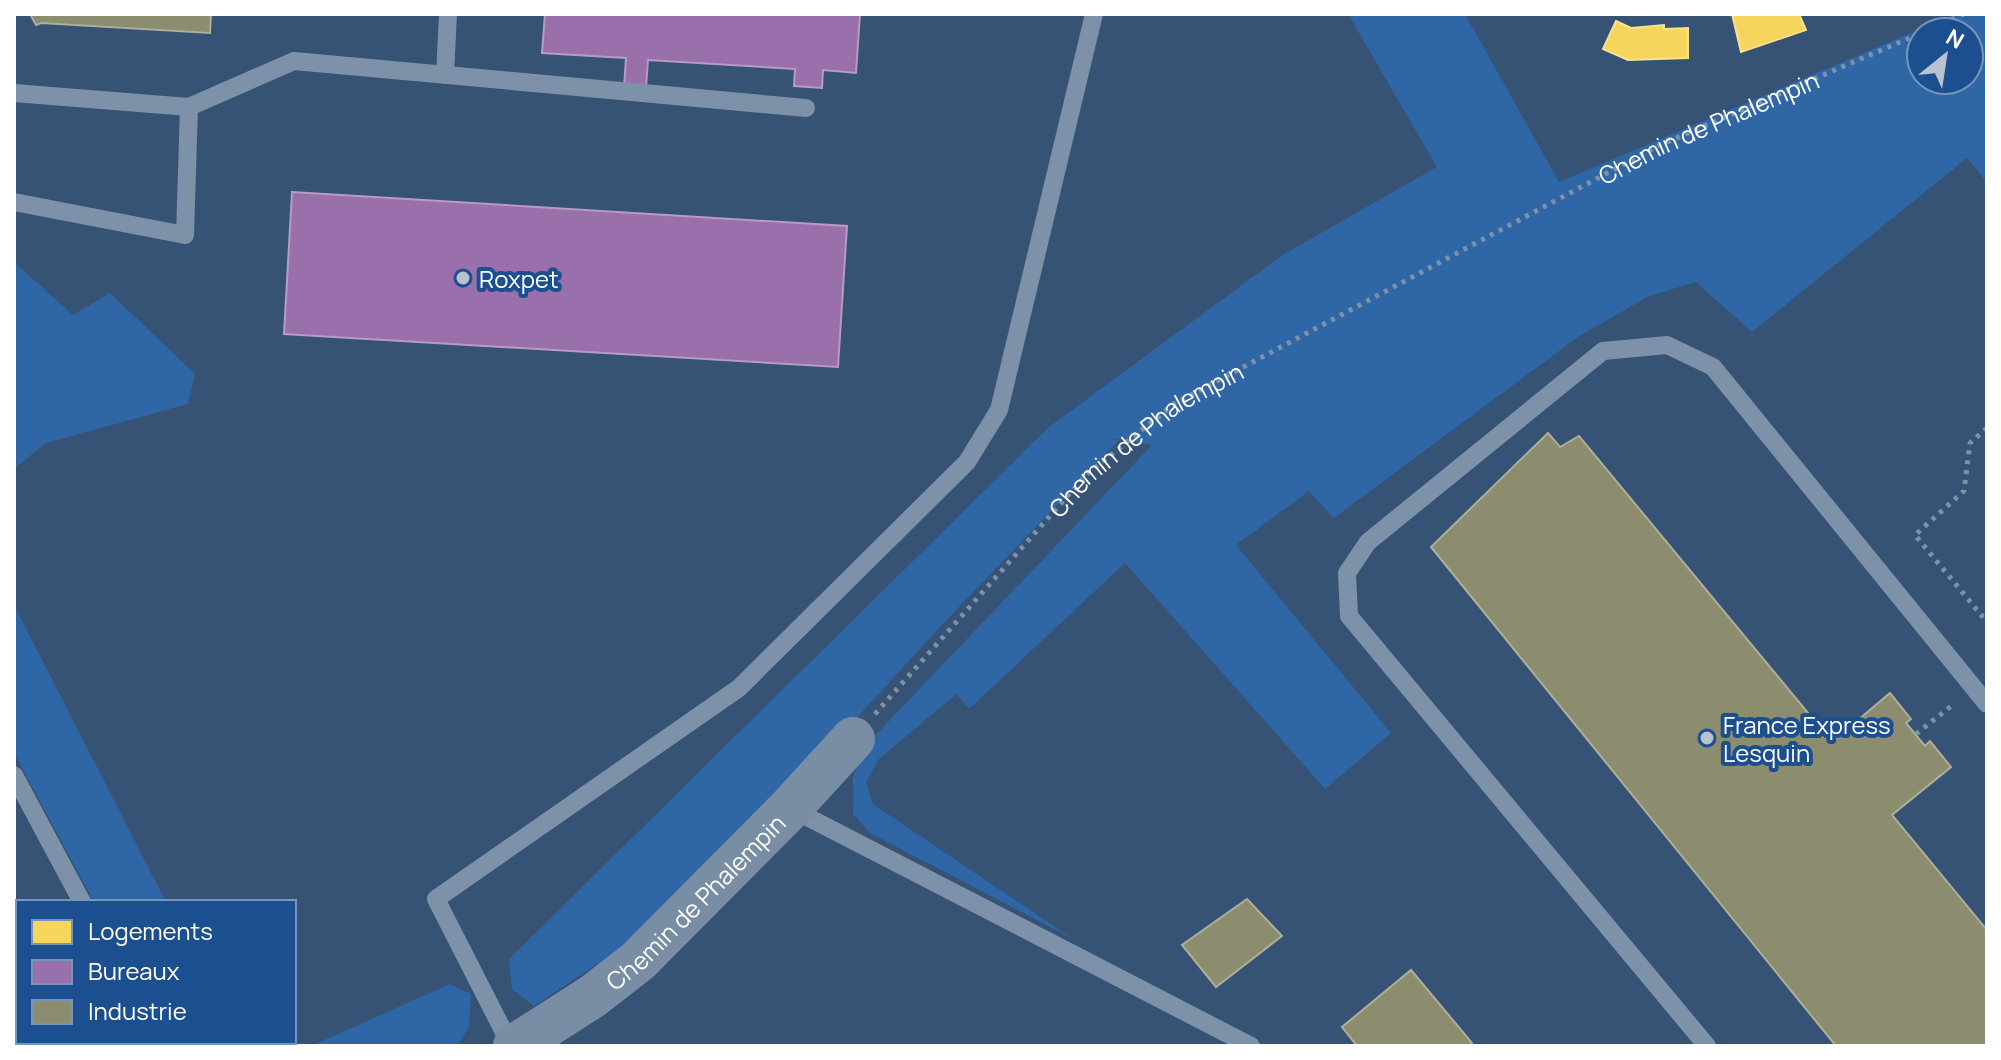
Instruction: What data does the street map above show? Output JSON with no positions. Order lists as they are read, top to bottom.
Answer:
{
  "streets": {
    "street": ["Chemin de Phalempin"]
  },
  "places": ["Roxpet", "France Express Lesquin"],
  "legend": ["Logements", "Bureaux", "Industrie"],
  "north": "top right"
}
